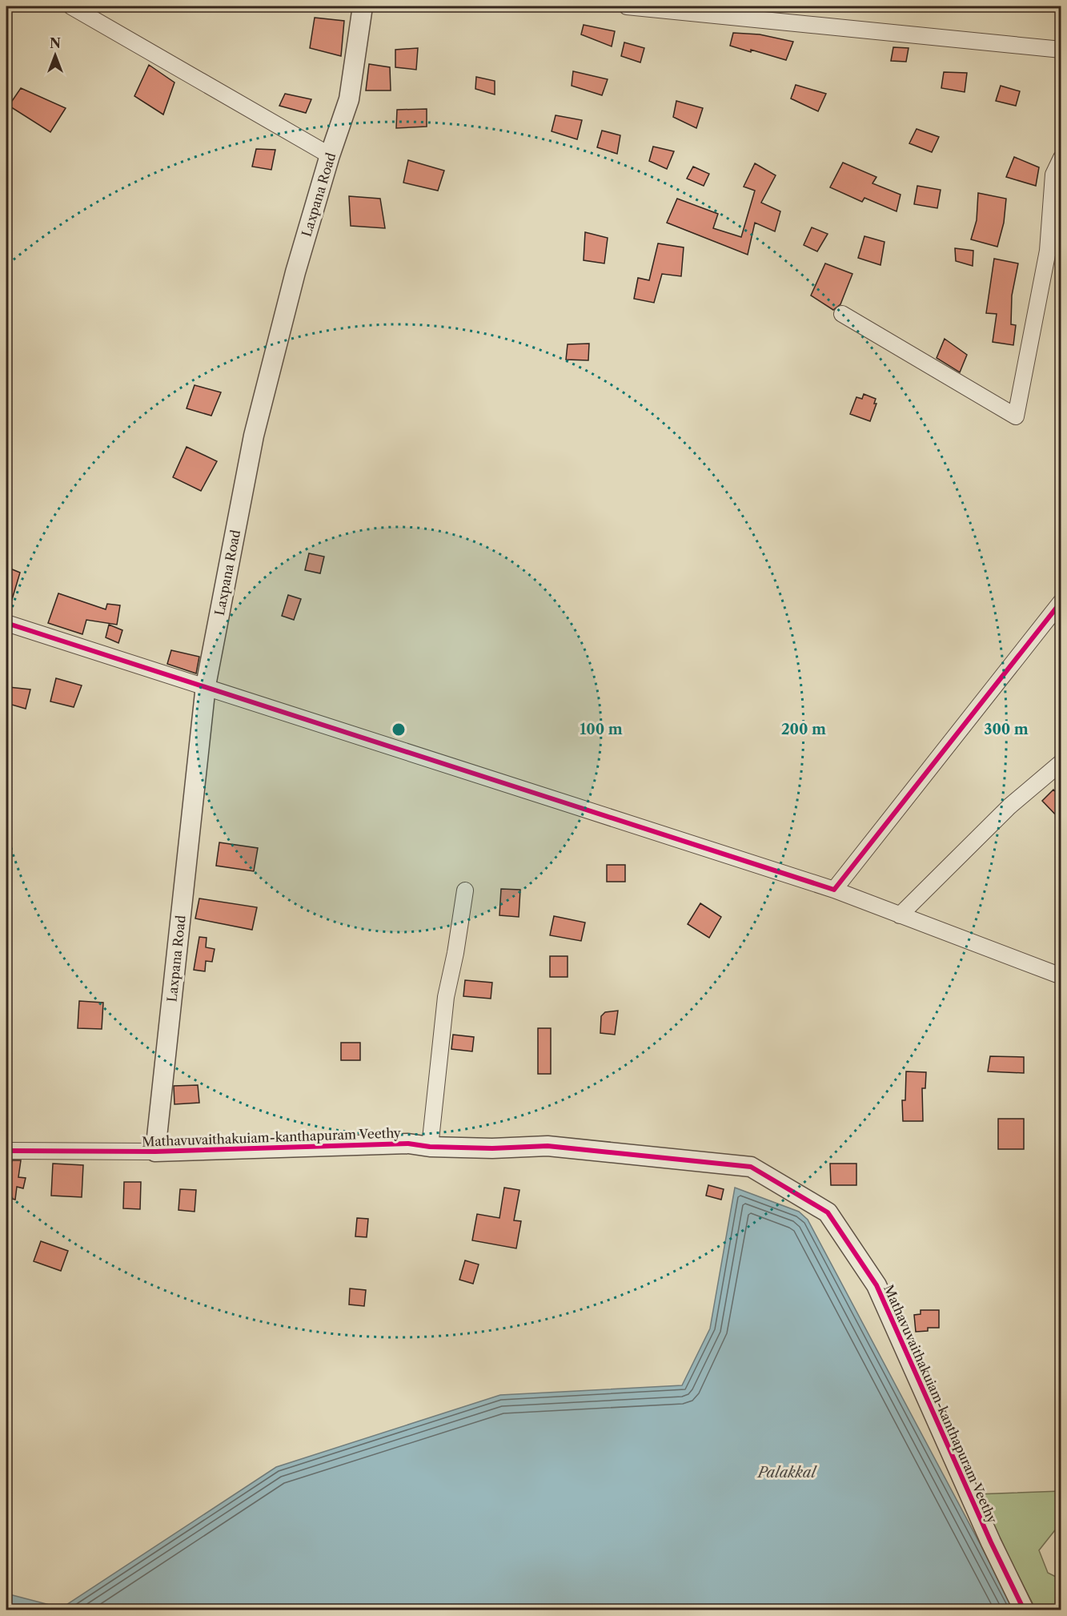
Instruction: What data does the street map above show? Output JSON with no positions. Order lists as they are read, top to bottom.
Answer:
{
  "streets": {
    "street": ["Laxpana Road", "Mathavuvaithakuiam-kanthapuram Veethy"]
  },
  "crossings": [
    ["Laxpana Road", "Mathavuvaithakuiam-kanthapuram Veethy"]
  ],
  "water": ["Palakkal"],
  "north": "top",
  "rings": ["100 m", "200 m", "300 m"]
}
